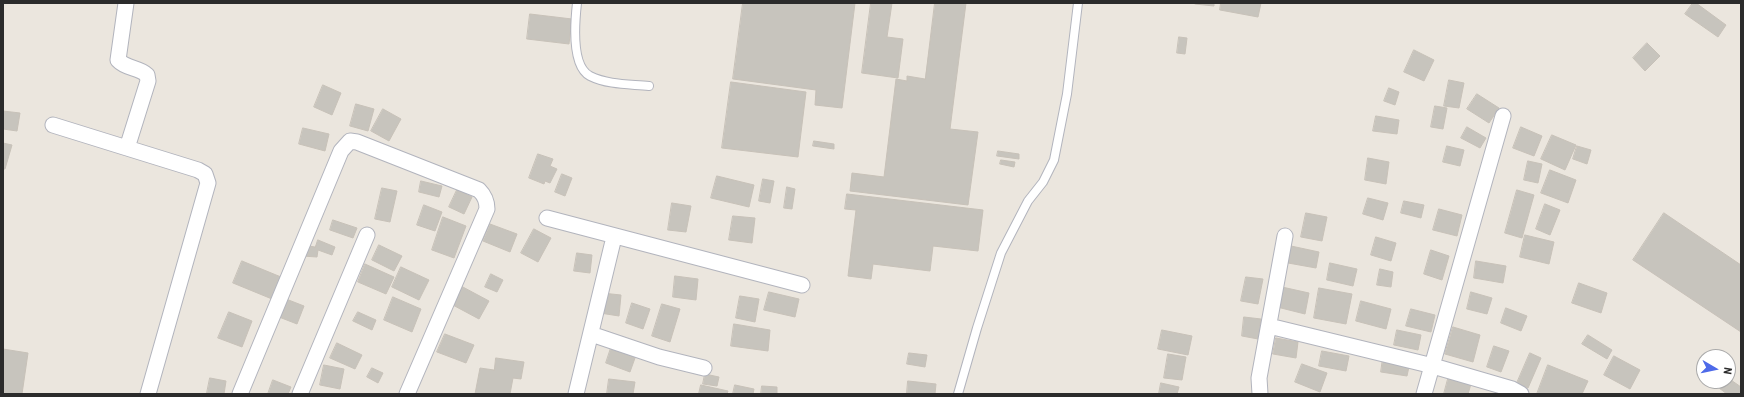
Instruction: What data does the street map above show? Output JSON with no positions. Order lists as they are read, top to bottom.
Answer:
{
  "north": "right"
}
